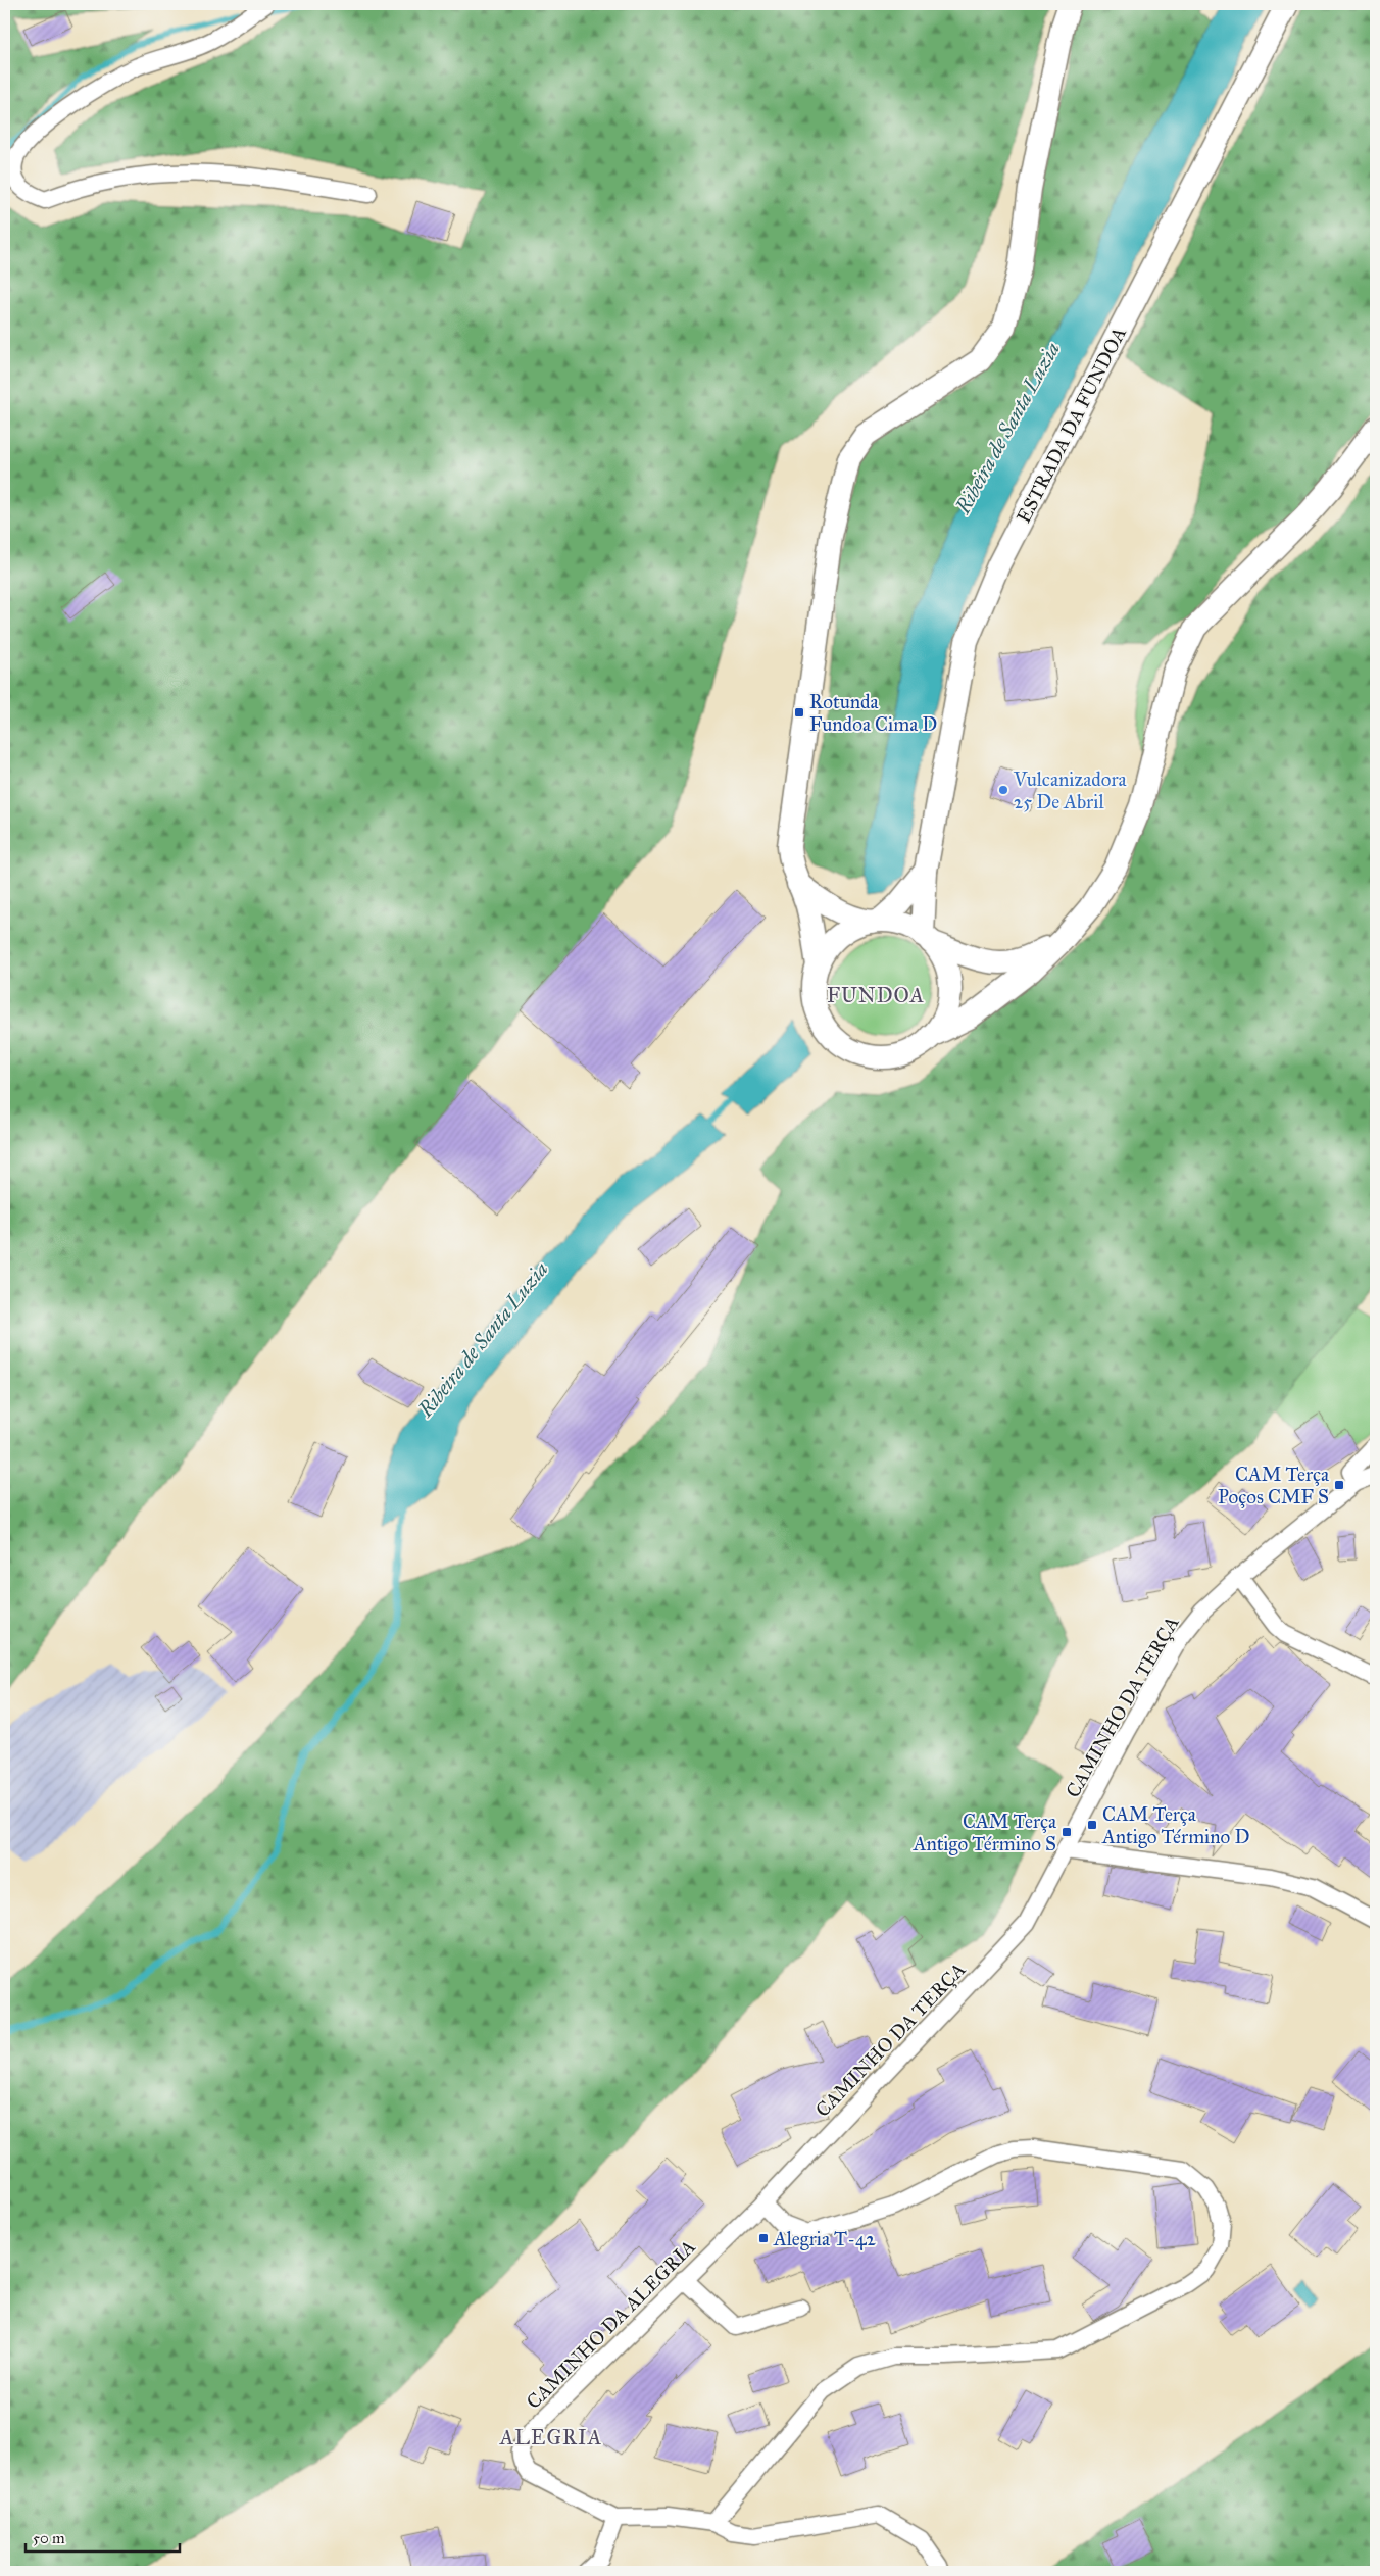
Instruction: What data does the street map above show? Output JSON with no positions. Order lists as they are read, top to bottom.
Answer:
{
  "streets": {
    "main road": ["ESTRADA DA FUNDOA"],
    "street": ["CAMINHO DA TERÇA", "CAMINHO DA ALEGRIA"]
  },
  "crossings": [
    ["CAMINHO DA TERÇA", "CAMINHO DA ALEGRIA"]
  ],
  "districts": ["FUNDOA", "ALEGRIA"],
  "water": ["Ribeira de Santa Luzia"],
  "places": {
    "transit": [
      "Rotunda Fundoa Cima D",
      "CAM Terça Poços CMF S",
      "CAM Terça Antigo Término D",
      "CAM Terça Antigo Término S",
      "Alegria T-42"
    ],
    "other": ["Vulcanizadora 25 De Abril"]
  },
  "scale_bar": "50 m"
}
